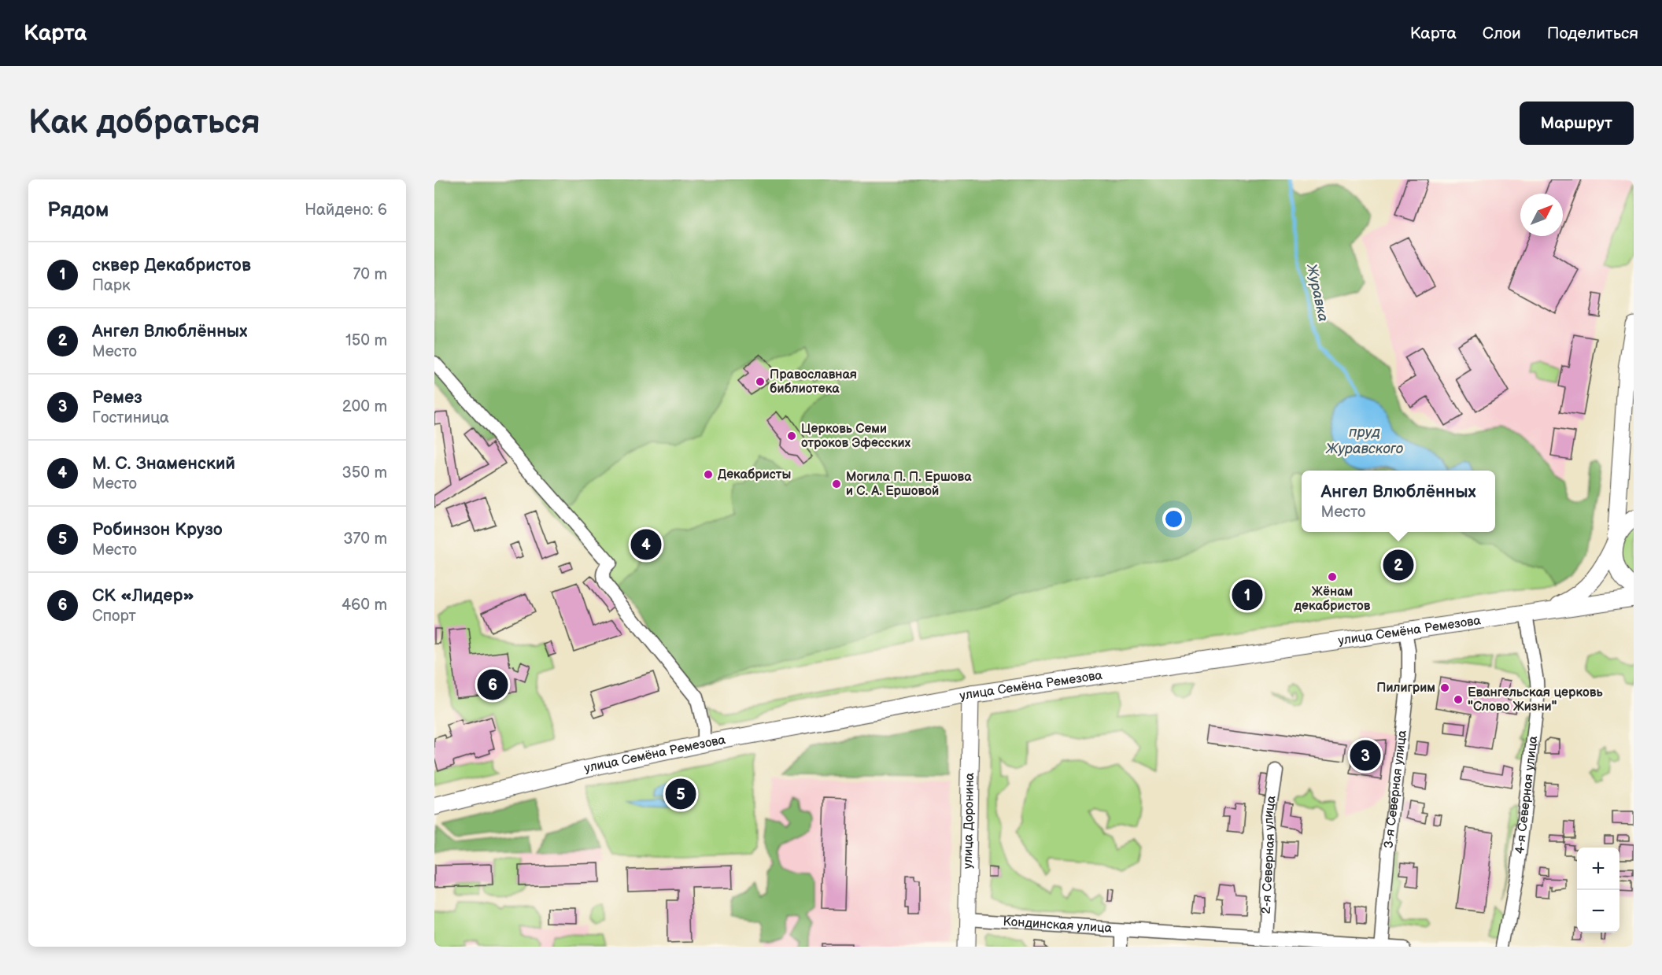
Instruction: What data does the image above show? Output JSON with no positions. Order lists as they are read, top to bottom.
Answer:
{
  "streets": {
    "main road": ["улица Семёна Ремезова", "улица Доронина"],
    "street": [
      "3-я Северная улица",
      "4-я Северная улица",
      "2-я Северная улица",
      "Кондинская улица"
    ]
  },
  "crossings": [
    ["улица Семёна Ремезова", "3-я Северная улица"],
    ["улица Семёна Ремезова", "4-я Северная улица"],
    ["улица Семёна Ремезова", "улица Доронина"],
    ["3-я Северная улица", "Кондинская улица"],
    ["улица Доронина", "Кондинская улица"],
    ["2-я Северная улица", "Кондинская улица"]
  ],
  "water": ["Журавка", "пруд Журавского"],
  "places": [
    "Православная библиотека",
    "Церковь Семи отроков Эфесских",
    "Декабристы",
    "Могила П. П. Ершова и С. А. Ершовой",
    "Жёнам декабристов",
    "Пилигрим",
    "Евангельская церковь \"Слово Жизни\""
  ],
  "north": "top right",
  "page": {
    "header": "Карта",
    "nav": ["Карта", "Слои", "Поделиться"],
    "buttons": "Маршрут",
    "title": "Как добраться",
    "heading": ["Рядом", "Найдено: 6"],
    "list": [
      {
        "mark": "1",
        "name": "сквер Декабристов",
        "note": "Парк",
        "value": "70 m"
      },
      {
        "mark": "2",
        "name": "Ангел Влюблённых",
        "note": "Место",
        "value": "150 m"
      },
      {
        "mark": "3",
        "name": "Ремез",
        "note": "Гостиница",
        "value": "200 m"
      },
      {
        "mark": "4",
        "name": "М. С. Знаменский",
        "note": "Место",
        "value": "350 m"
      },
      {
        "mark": "5",
        "name": "Робинзон Крузо",
        "note": "Место",
        "value": "370 m"
      },
      {
        "mark": "6",
        "name": "СК «Лидер»",
        "note": "Спорт",
        "value": "460 m"
      }
    ],
    "popup": ["Ангел Влюблённых", "Место"],
    "pins": [
      "4",
      "2",
      "1",
      "6",
      "3",
      "5"
    ],
    "map_buttons": ["+", "−"]
  }
}
